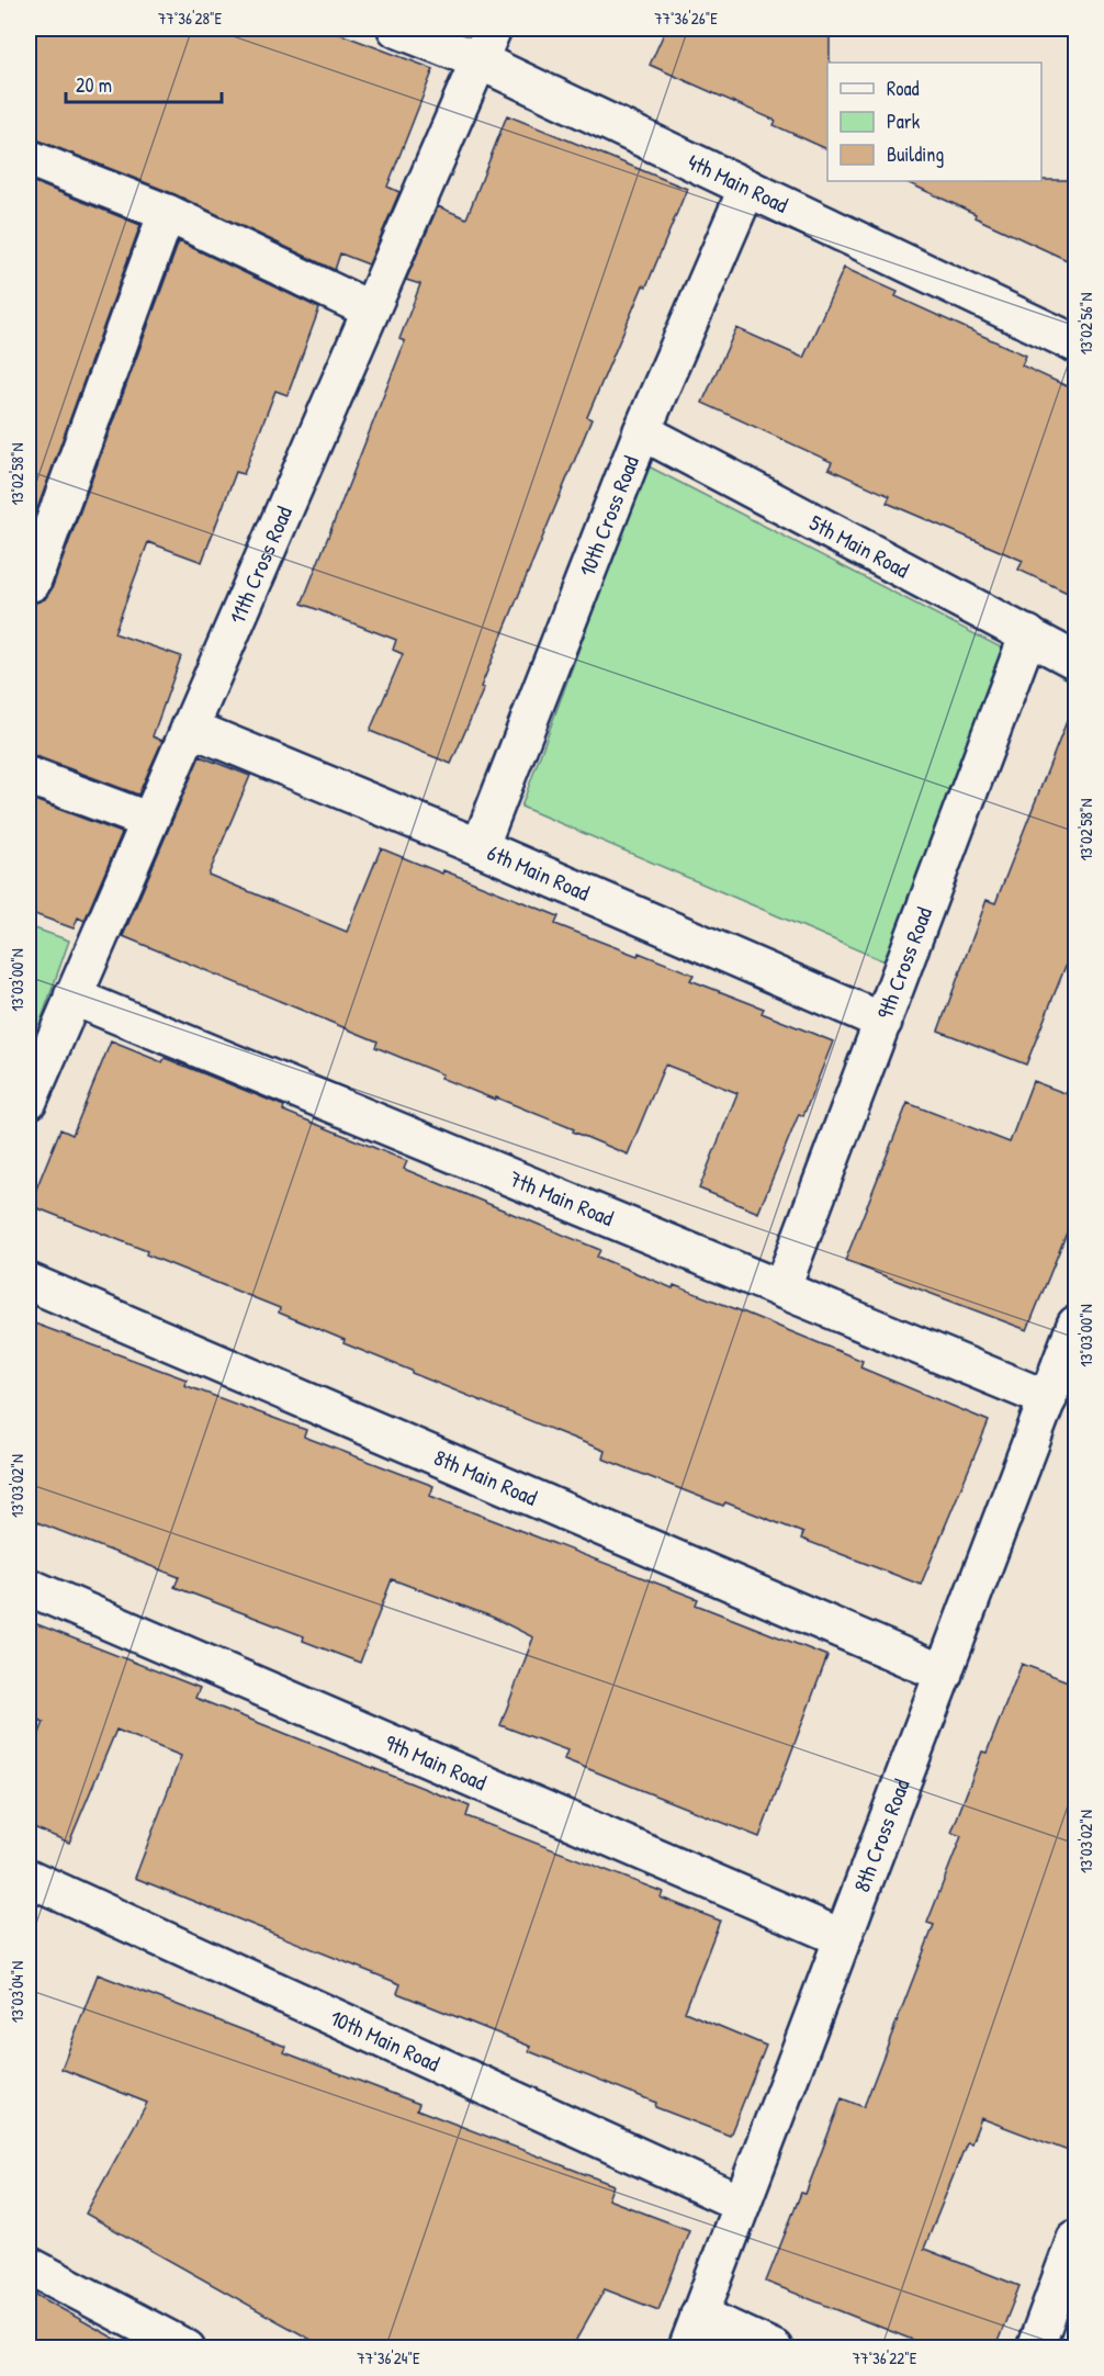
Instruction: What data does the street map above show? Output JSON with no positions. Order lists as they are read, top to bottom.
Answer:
{
  "streets": {
    "street": [
      "4th Main Road",
      "10th Cross Road",
      "5th Main Road",
      "11th Cross Road",
      "6th Main Road",
      "9th Cross Road",
      "7th Main Road",
      "8th Main Road",
      "9th Main Road",
      "8th Cross Road",
      "10th Main Road"
    ]
  },
  "crossings": [
    ["4th Main Road", "10th Cross Road"],
    ["4th Main Road", "11th Cross Road"],
    ["10th Cross Road", "5th Main Road"],
    ["10th Cross Road", "6th Main Road"],
    ["5th Main Road", "9th Cross Road"],
    ["11th Cross Road", "6th Main Road"],
    ["11th Cross Road", "7th Main Road"],
    ["6th Main Road", "9th Cross Road"],
    ["9th Cross Road", "7th Main Road"],
    ["7th Main Road", "8th Cross Road"],
    ["8th Main Road", "8th Cross Road"],
    ["9th Main Road", "8th Cross Road"],
    ["8th Cross Road", "10th Main Road"]
  ],
  "legend": ["Road", "Park", "Building"],
  "scale_bar": "20 m",
  "coordinates": [
    "77°36'28\"E",
    "77°36'26\"E",
    "13°02'56\"N",
    "13°02'58\"N",
    "13°03'00\"N",
    "13°03'02\"N",
    "13°03'04\"N",
    "77°36'24\"E",
    "77°36'22\"E"
  ]
}
